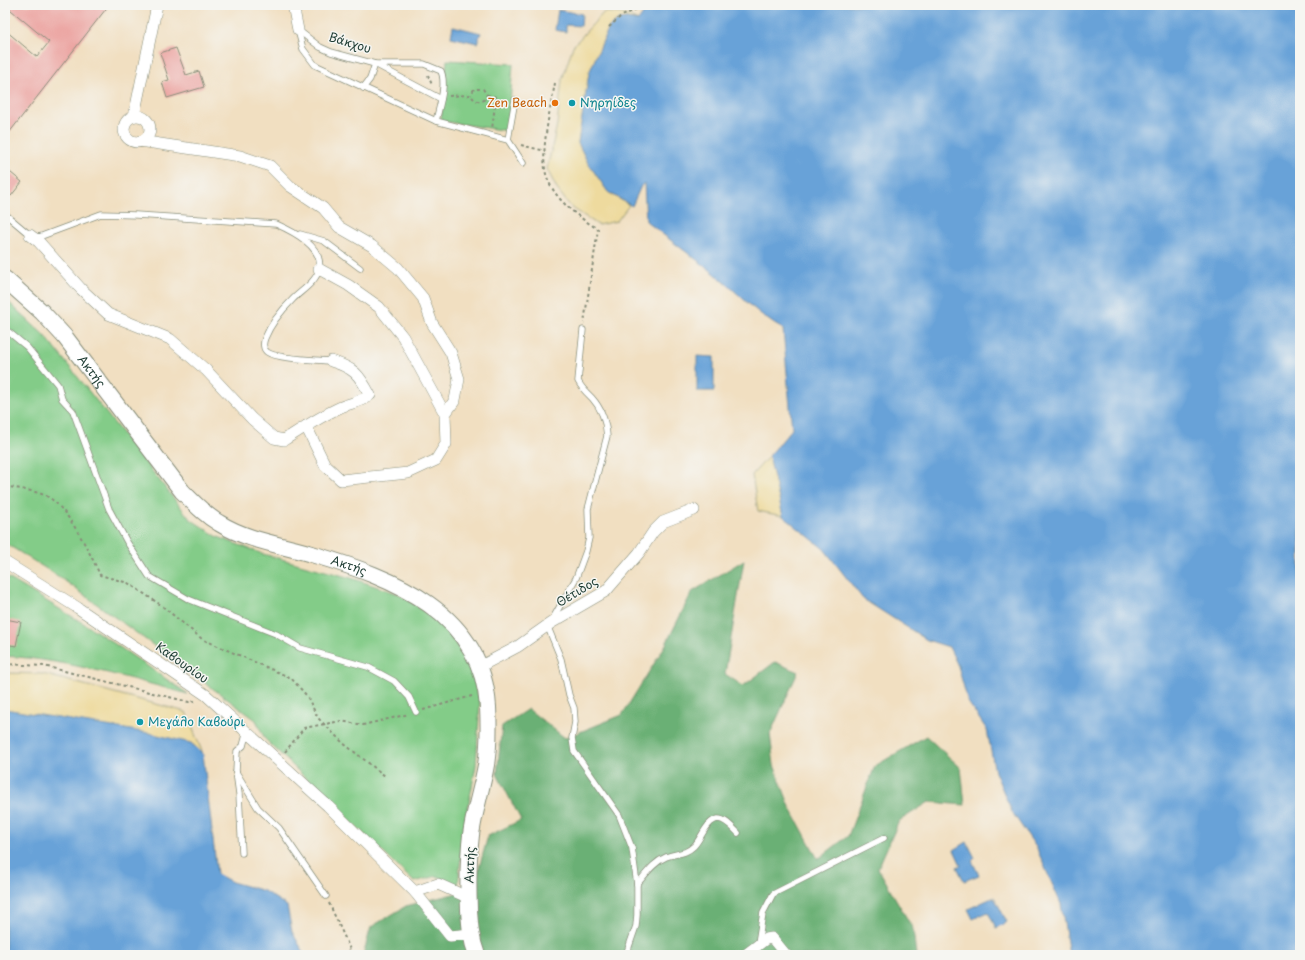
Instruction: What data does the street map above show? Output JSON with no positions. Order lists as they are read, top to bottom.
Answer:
{
  "streets": {
    "street": ["Ακτής", "Θέτιδος", "Καβουρίου"],
    "lane": ["Βάκχου"]
  },
  "crossings": [
    ["Ακτής", "Θέτιδος"],
    ["Ακτής", "Καβουρίου"]
  ],
  "places": ["Zen Beach", "Νηρηίδες", "Μεγάλο Καβούρι"]
}
